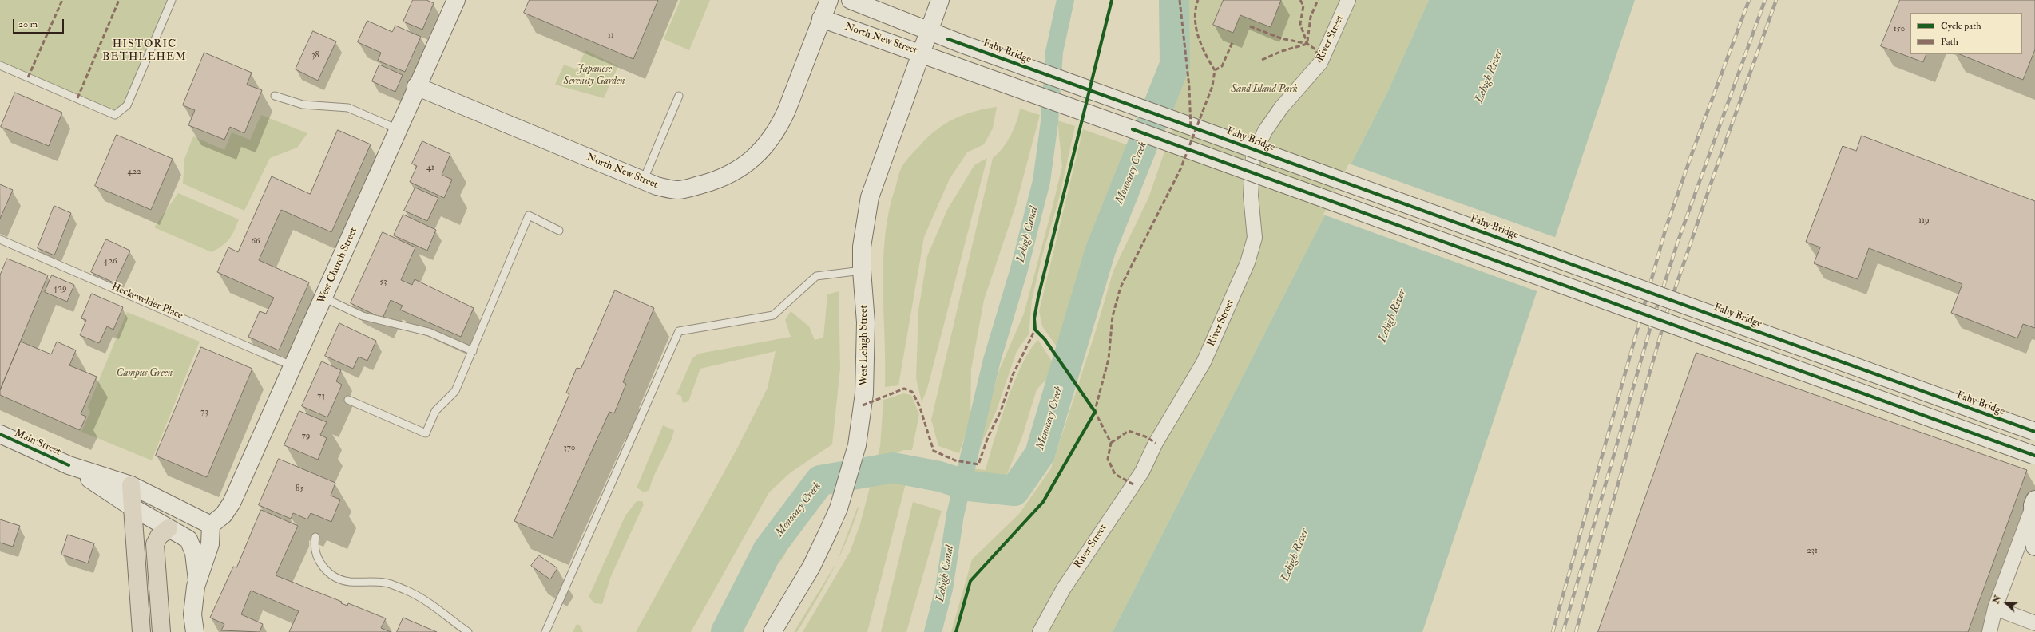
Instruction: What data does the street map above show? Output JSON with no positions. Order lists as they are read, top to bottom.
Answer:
{
  "streets": {
    "main road": [
      "North New Street",
      "Fahy Bridge",
      "West Church Street",
      "West Lehigh Street",
      "Main Street"
    ],
    "street": ["River Street"],
    "lane": ["Heckewelder Place"]
  },
  "crossings": [
    ["North New Street", "West Church Street"],
    ["North New Street", "West Lehigh Street"],
    ["Fahy Bridge", "West Lehigh Street"],
    ["West Church Street", "Heckewelder Place"],
    ["West Church Street", "Main Street"]
  ],
  "districts": ["HISTORIC BETHLEHEM"],
  "water": ["Lehigh River", "Monocacy Creek", "Lehigh Canal"],
  "parks": ["Japanese Serenity Garden", "Sand Island Park", "Campus Green"],
  "house_numbers": [
    "150",
    "11",
    "38",
    "41",
    "422",
    "119",
    "66",
    "426",
    "53",
    "429",
    "73",
    "73",
    "79",
    "370",
    "85",
    "231"
  ],
  "legend": ["Cycle path", "Path"],
  "scale_bar": "20 m",
  "north": "left"
}
